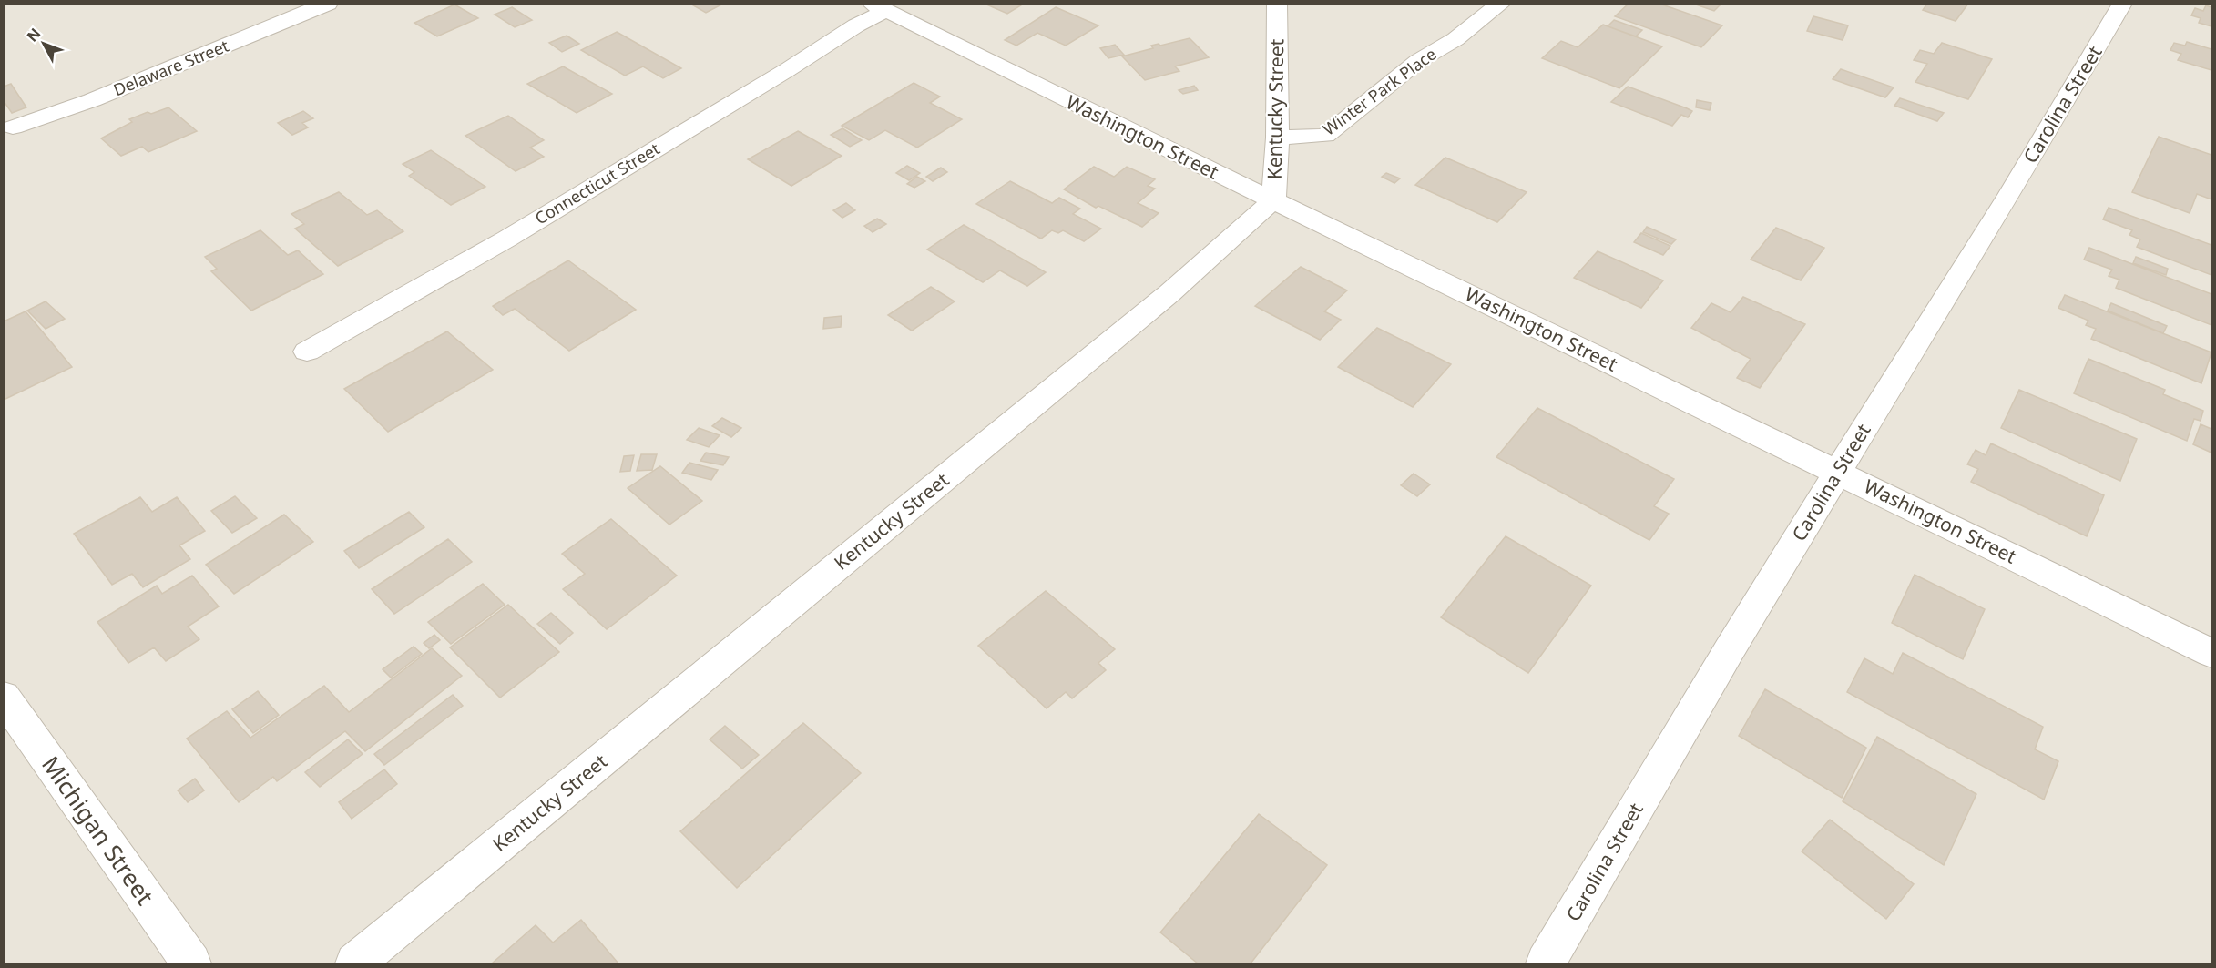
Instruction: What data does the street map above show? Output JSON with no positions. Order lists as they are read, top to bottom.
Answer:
{
  "streets": {
    "street": [
      "Delaware Street",
      "Winter Park Place",
      "Carolina Street",
      "Kentucky Street",
      "Washington Street",
      "Connecticut Street",
      "Michigan Street"
    ]
  },
  "crossings": [
    ["Winter Park Place", "Kentucky Street"],
    ["Carolina Street", "Washington Street"],
    ["Kentucky Street", "Washington Street"],
    ["Washington Street", "Connecticut Street"]
  ],
  "north": "top left"
}
